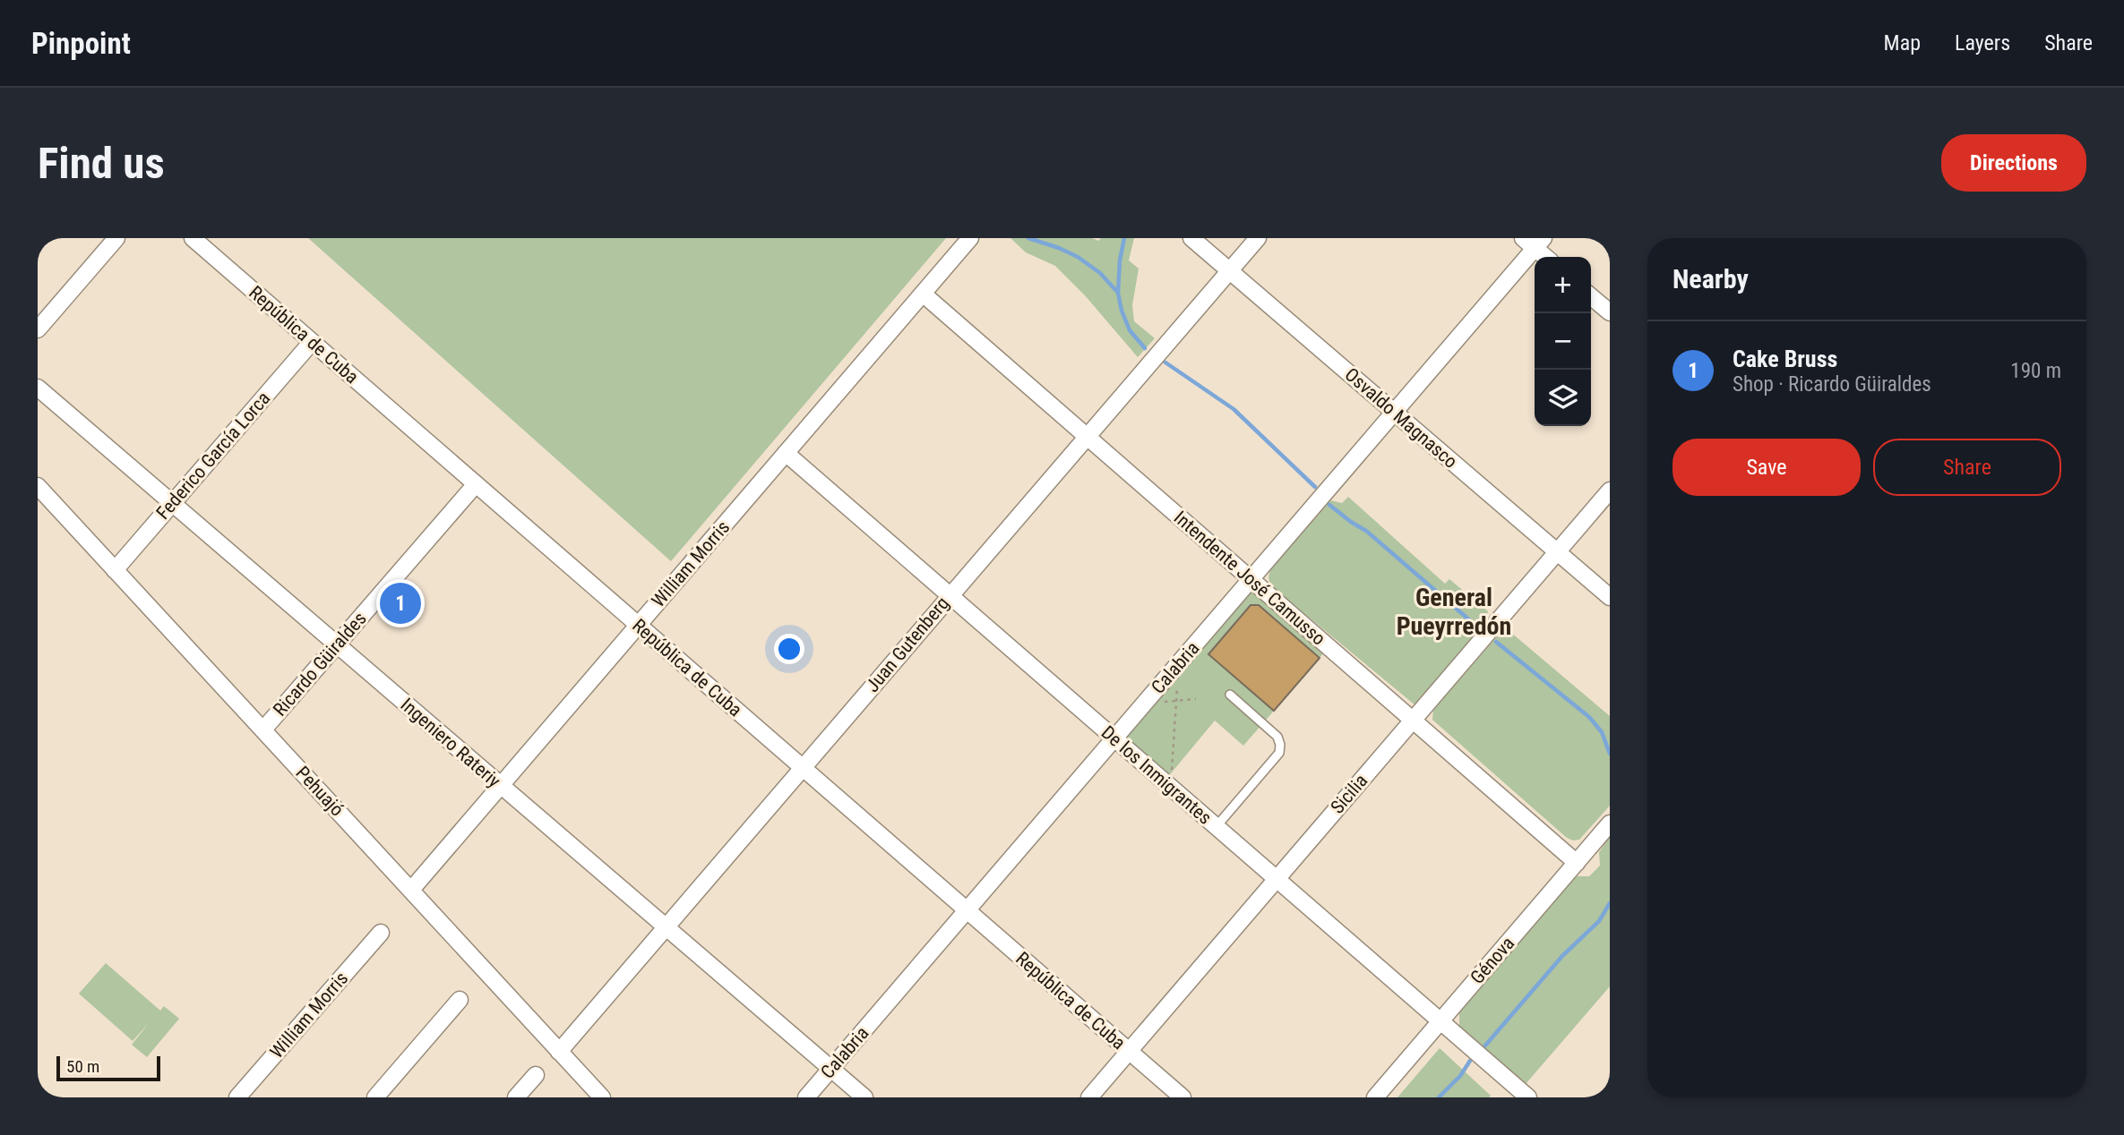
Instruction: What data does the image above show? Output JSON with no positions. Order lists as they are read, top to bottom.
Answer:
{
  "streets": {
    "street": [
      "República de Cuba",
      "Osvaldo Magnasco",
      "Federico García Lorca",
      "William Morris",
      "Intendente José Camusso",
      "Juan Gutenberg",
      "Ricardo Güiraldes",
      "Calabria",
      "Ingeniero Rateriy",
      "De los Inmigrantes",
      "Pehuajó",
      "Sicilia",
      "Génova"
    ]
  },
  "crossings": [
    ["República de Cuba", "Federico García Lorca"],
    ["República de Cuba", "William Morris"],
    ["República de Cuba", "Juan Gutenberg"],
    ["República de Cuba", "Ricardo Güiraldes"],
    ["República de Cuba", "Calabria"],
    ["República de Cuba", "Sicilia"],
    ["Osvaldo Magnasco", "Juan Gutenberg"],
    ["Osvaldo Magnasco", "Calabria"],
    ["Osvaldo Magnasco", "Sicilia"],
    ["Federico García Lorca", "Ingeniero Rateriy"],
    ["Federico García Lorca", "Pehuajó"],
    ["William Morris", "Intendente José Camusso"],
    ["William Morris", "Ingeniero Rateriy"],
    ["William Morris", "De los Inmigrantes"],
    ["William Morris", "Pehuajó"],
    ["Intendente José Camusso", "Juan Gutenberg"],
    ["Intendente José Camusso", "Calabria"],
    ["Intendente José Camusso", "Sicilia"],
    ["Intendente José Camusso", "Génova"],
    ["Juan Gutenberg", "Ingeniero Rateriy"],
    ["Juan Gutenberg", "De los Inmigrantes"],
    ["Juan Gutenberg", "Pehuajó"],
    ["Ricardo Güiraldes", "Ingeniero Rateriy"],
    ["Ricardo Güiraldes", "Pehuajó"],
    ["Calabria", "Ingeniero Rateriy"],
    ["Calabria", "De los Inmigrantes"],
    ["De los Inmigrantes", "Sicilia"],
    ["De los Inmigrantes", "Génova"]
  ],
  "districts": ["General Pueyrredón"],
  "scale_bar": "50 m",
  "page": {
    "header": "Pinpoint",
    "nav": ["Map", "Layers", "Share"],
    "buttons": [
      "Directions",
      ["Save", "Share"]
    ],
    "title": "Find us",
    "heading": "Nearby",
    "map_buttons": ["+", "−"],
    "list": [
      {
        "mark": "1",
        "name": "Cake Bruss",
        "note": "Shop · Ricardo Güiraldes",
        "value": "190 m"
      }
    ],
    "pins": "1",
    "scale": "50 m"
  }
}
